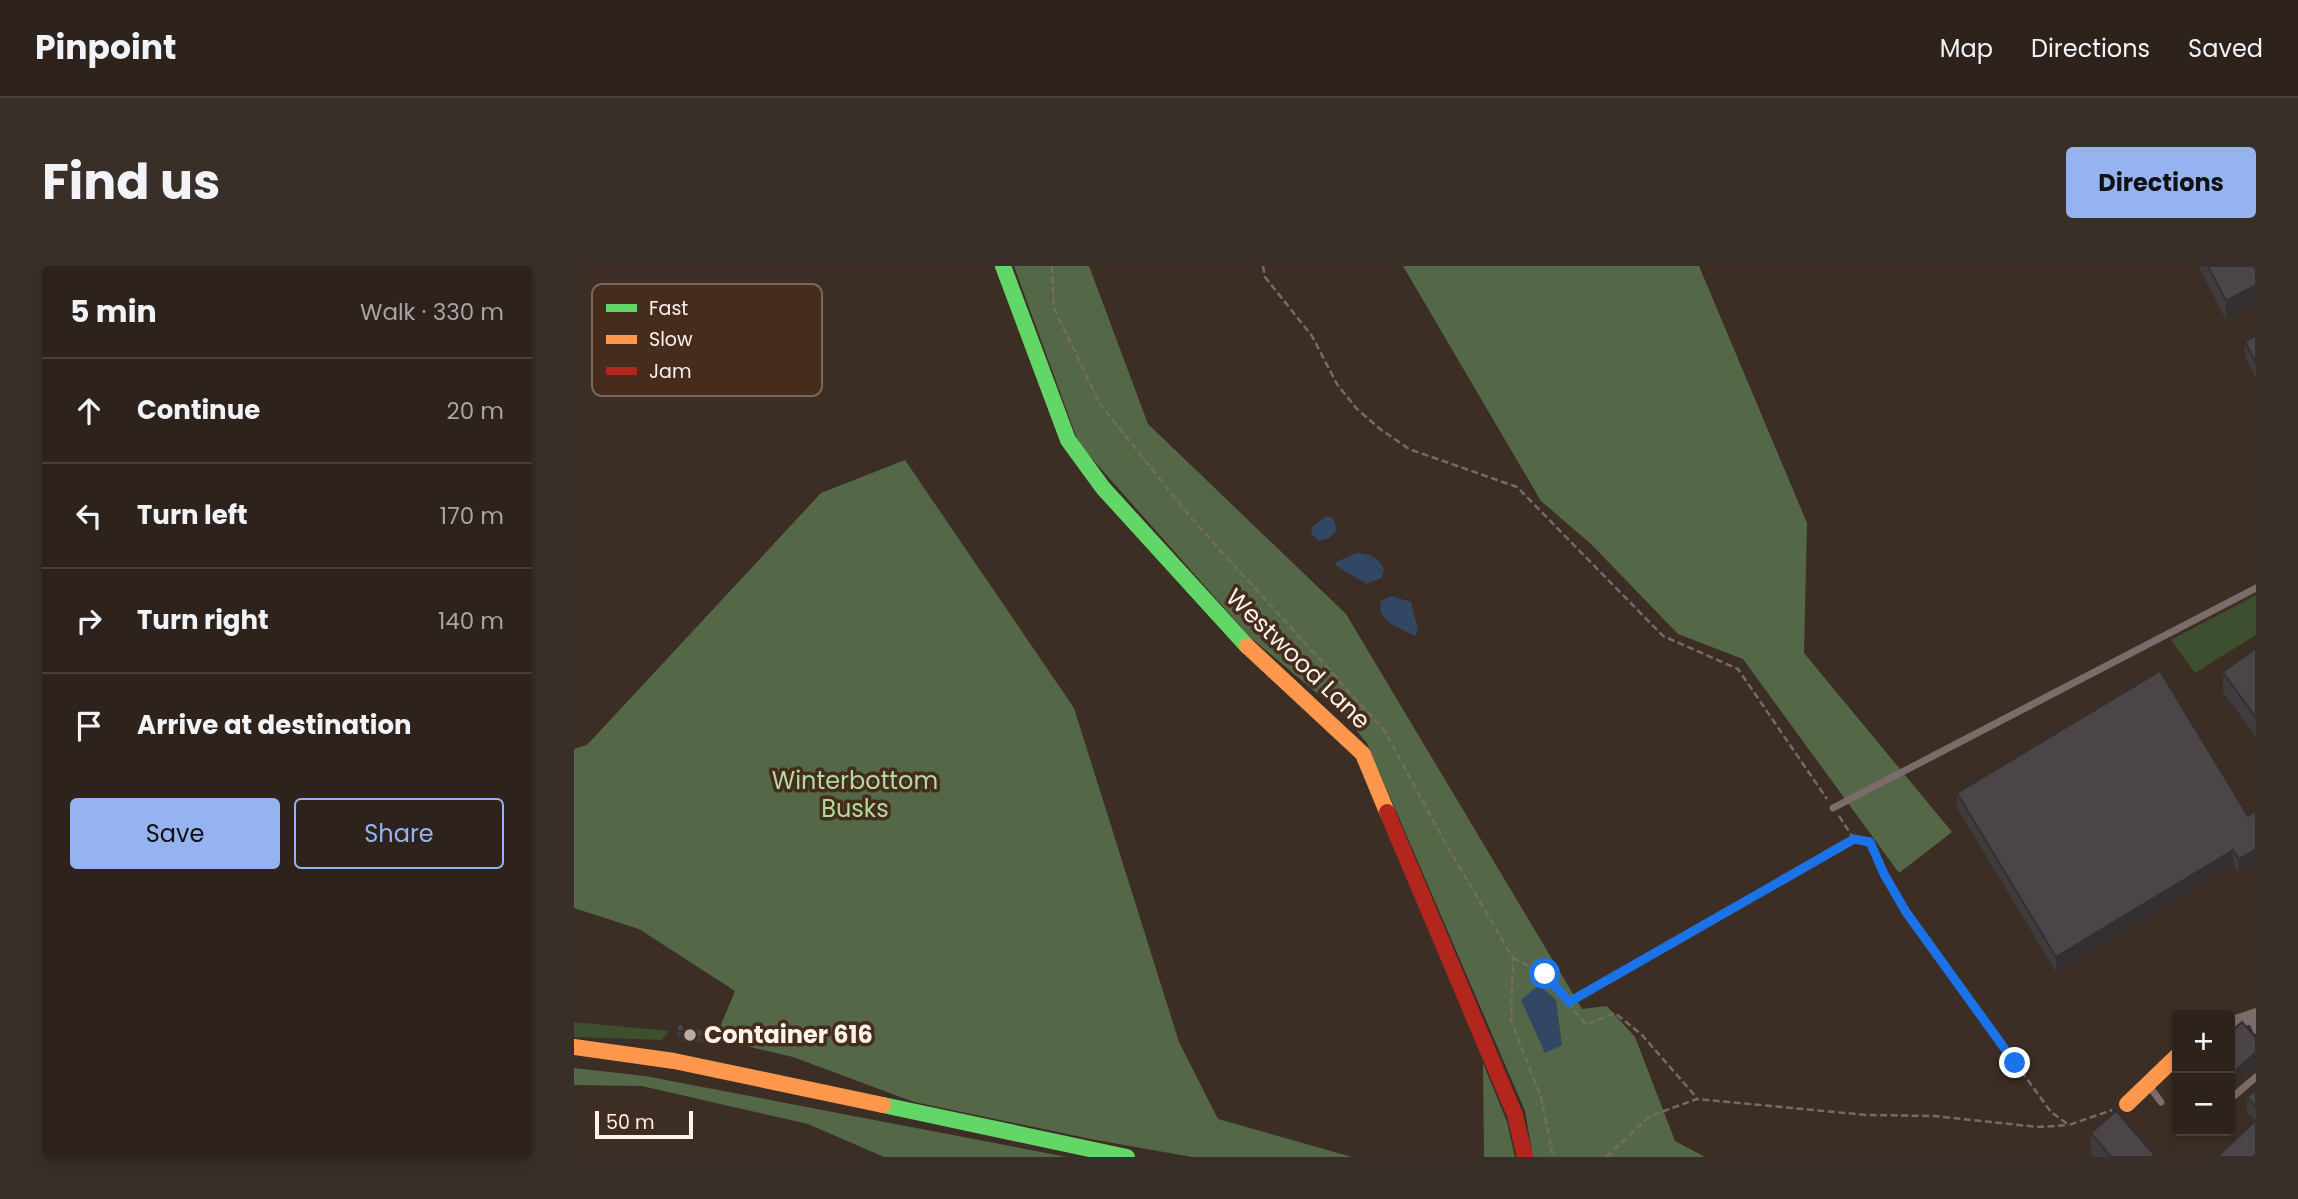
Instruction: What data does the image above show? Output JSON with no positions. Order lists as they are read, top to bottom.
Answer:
{
  "streets": {
    "main road": ["Westwood Lane"]
  },
  "parks": ["Winterbottom Busks"],
  "places": ["Container 616"],
  "legend": ["Fast", "Slow", "Jam"],
  "scale_bar": "50 m",
  "page": {
    "header": "Pinpoint",
    "nav": ["Map", "Directions", "Saved"],
    "title": "Find us",
    "buttons": [
      "Directions",
      ["Save", "Share"]
    ],
    "heading": ["5 min", "Walk · 330 m"],
    "list": [
      ["Continue", "20 m"],
      ["Turn left", "170 m"],
      ["Turn right", "140 m"],
      "Arrive at destination"
    ],
    "map_buttons": ["+", "−"],
    "scale": "50 m"
  }
}
